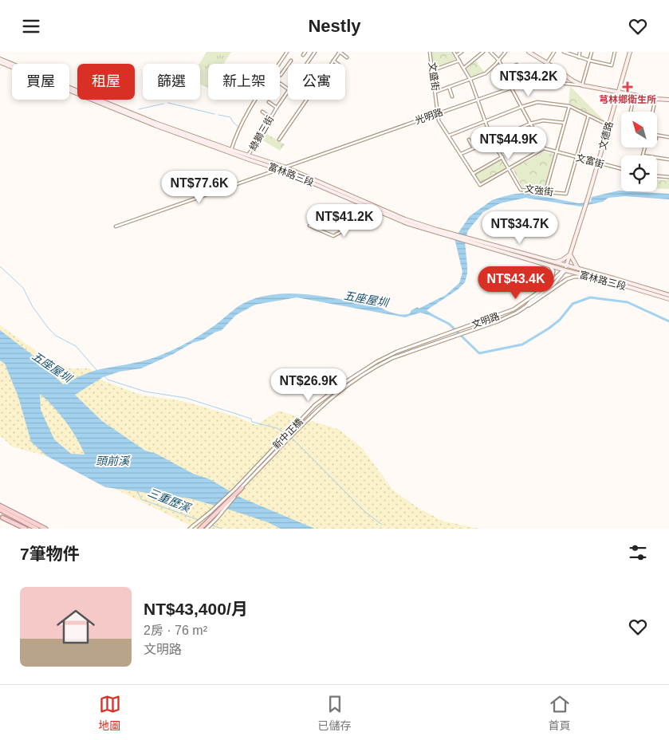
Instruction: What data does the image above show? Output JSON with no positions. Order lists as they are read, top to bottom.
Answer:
{
  "streets": {
    "main road": ["文德路", "富林路三段"],
    "street": [
      "文盛街",
      "光明路",
      "綠獅三街",
      "文富街",
      "文強街",
      "文明路",
      "新中正橋"
    ]
  },
  "crossings": [
    ["文盛街", "光明路"],
    ["文盛街", "文強街"],
    ["光明路", "富林路三段"],
    ["光明路", "文強街"],
    ["綠獅三街", "富林路三段"],
    ["文德路", "文富街"],
    ["文富街", "文強街"],
    ["富林路三段", "文明路"],
    ["文明路", "新中正橋"]
  ],
  "water": ["五座屋圳", "頭前溪", "三重歷溪"],
  "places": {
    "health": ["芎林鄉衛生所"]
  },
  "north": "top left",
  "page": {
    "header": "Nestly",
    "price": [
      "NT$34.2K",
      "NT$44.9K",
      "NT$77.6K",
      "NT$41.2K",
      "NT$34.7K",
      "NT$43.4K",
      "NT$26.9K"
    ],
    "chip": [
      "買屋",
      "租屋",
      "篩選",
      "新上架",
      "公寓"
    ],
    "heading": "7筆物件",
    "list": [
      {
        "name": "NT$43,400/月",
        "note": "2房 · 76 m² · 文明路"
      }
    ],
    "tabs": ["地圖", "已儲存", "首頁"]
  }
}
